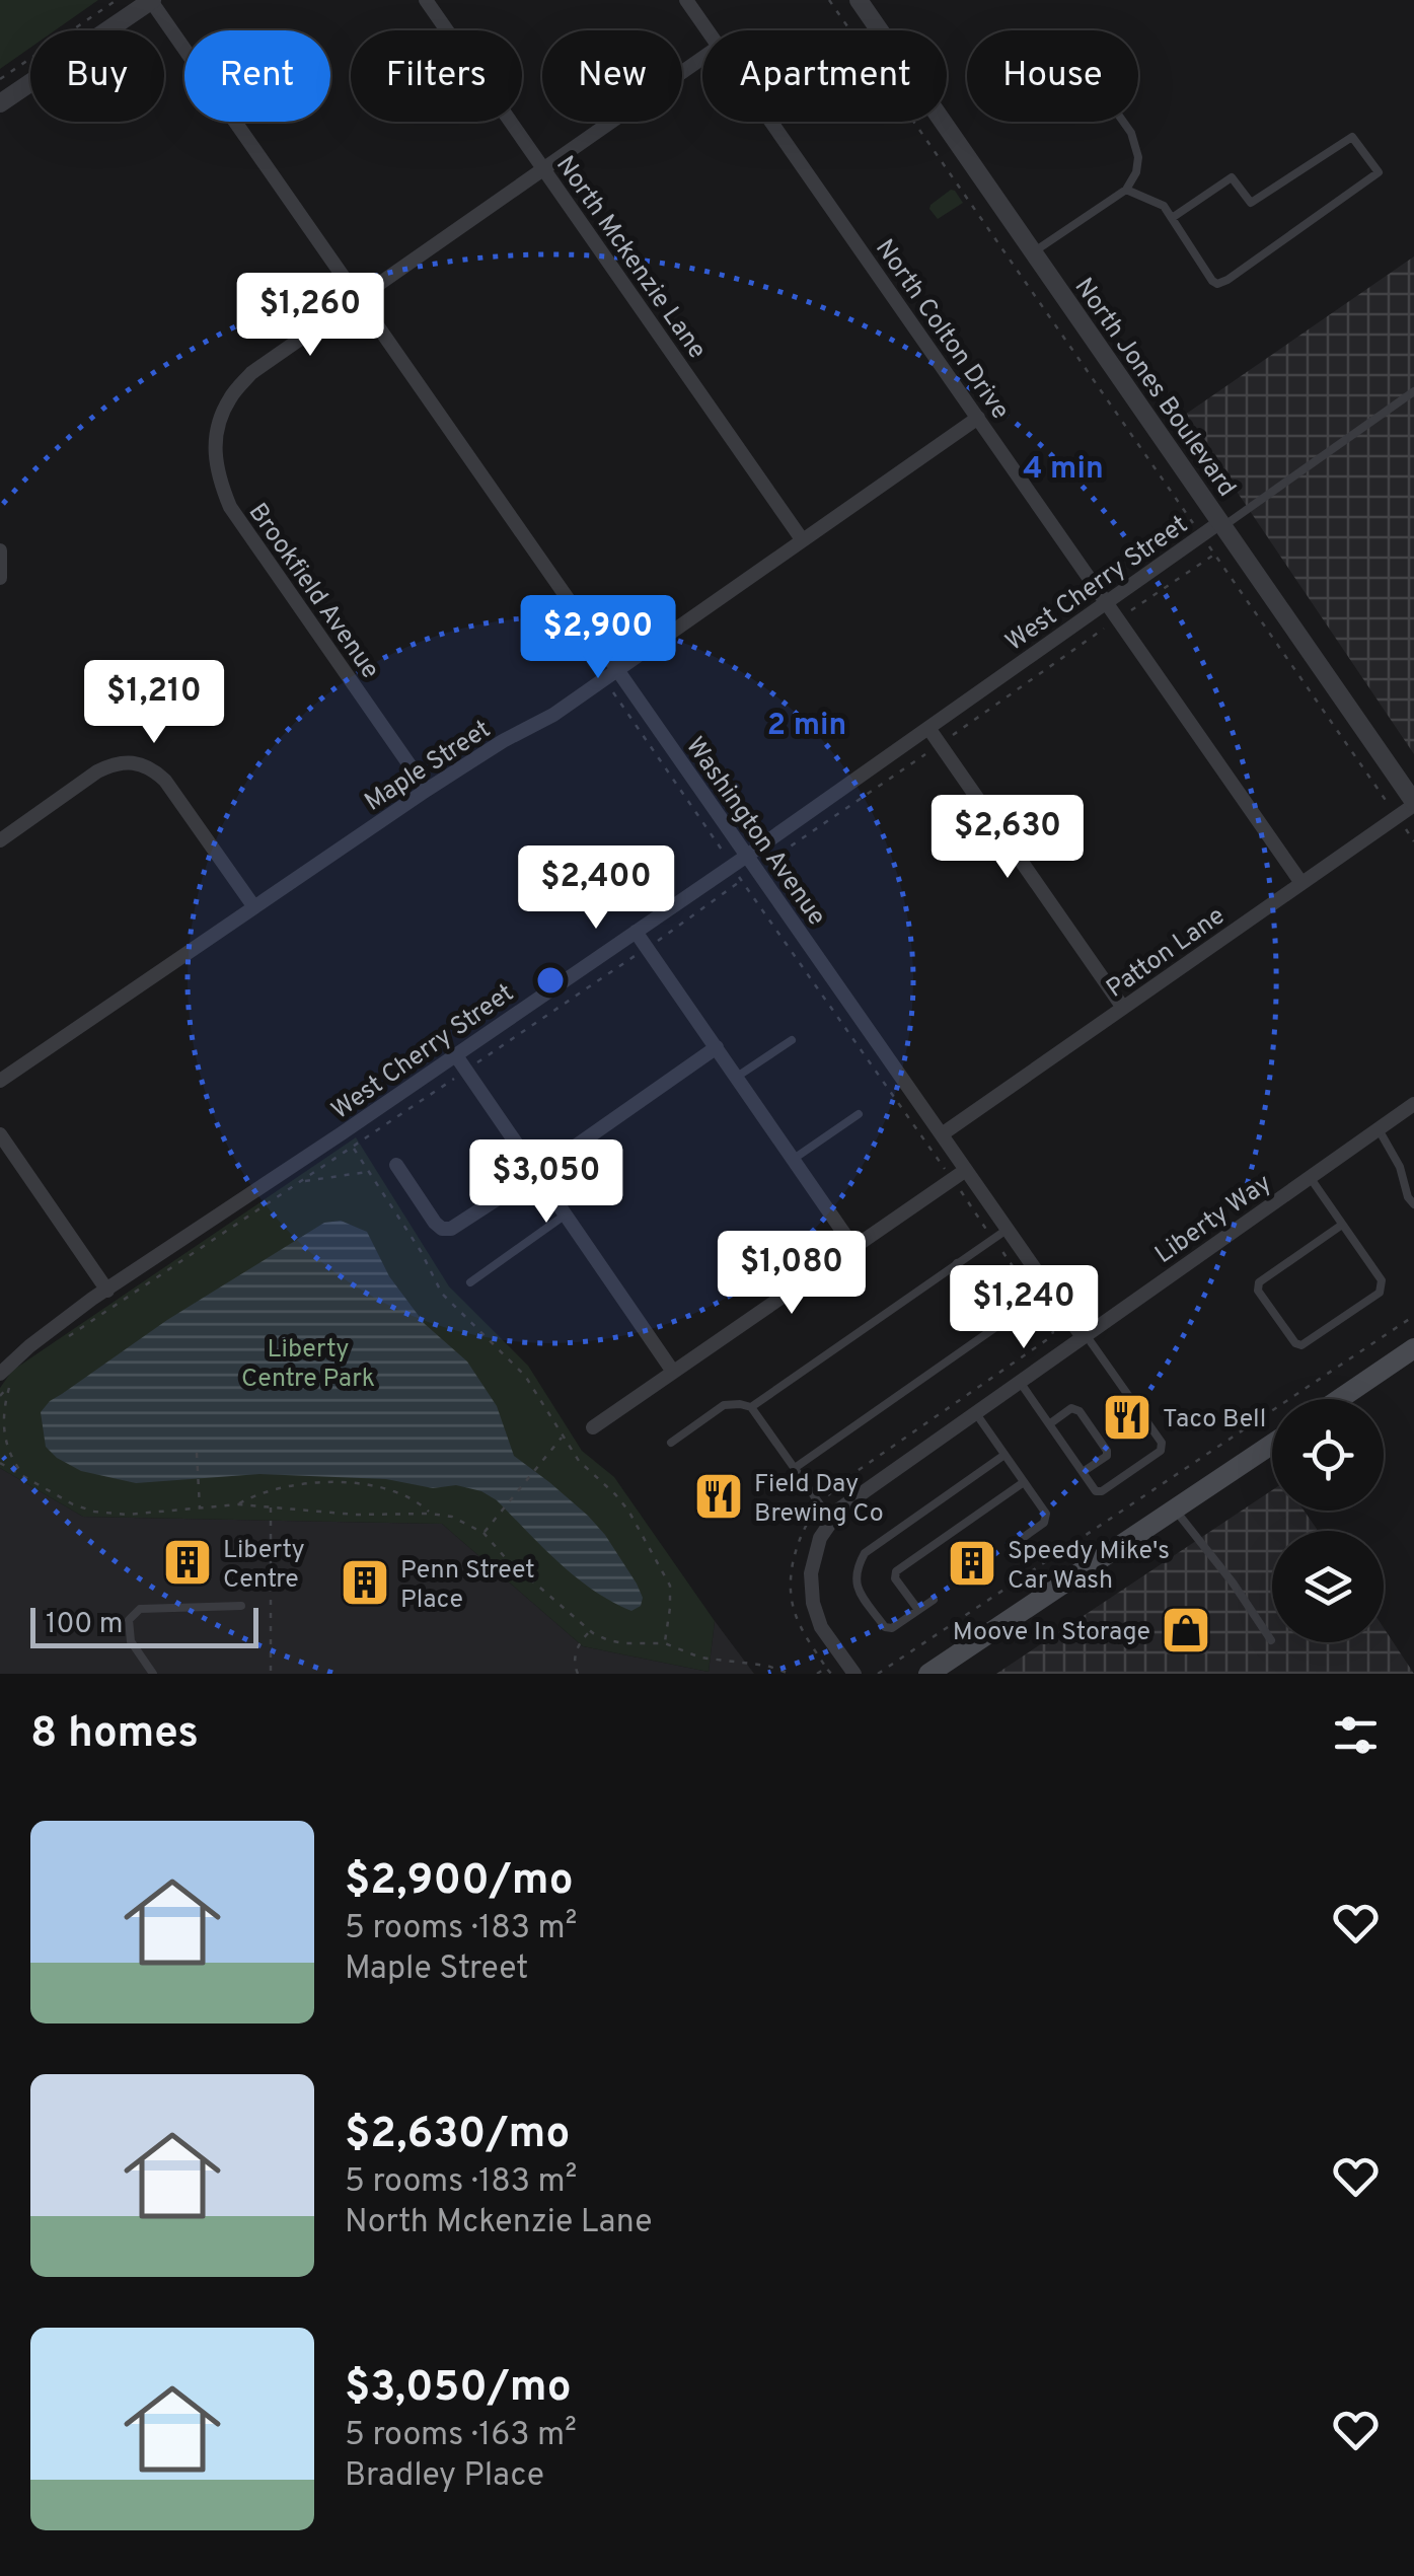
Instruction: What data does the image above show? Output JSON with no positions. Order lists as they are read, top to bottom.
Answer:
{
  "streets": {
    "street": [
      "North Mckenzie Lane",
      "North Colton Drive",
      "North Jones Boulevard",
      "West Cherry Street",
      "Brookfield Avenue",
      "Maple Street",
      "Washington Avenue",
      "Patton Lane",
      "Liberty Way"
    ]
  },
  "crossings": [
    ["North Mckenzie Lane", "Brookfield Avenue"],
    ["North Mckenzie Lane", "Maple Street"],
    ["North Colton Drive", "West Cherry Street"],
    ["North Colton Drive", "Maple Street"],
    ["North Colton Drive", "Patton Lane"],
    ["North Jones Boulevard", "West Cherry Street"],
    ["North Jones Boulevard", "Patton Lane"],
    ["West Cherry Street", "Washington Avenue"],
    ["Brookfield Avenue", "Maple Street"],
    ["Brookfield Avenue", "Washington Avenue"],
    ["Maple Street", "Washington Avenue"],
    ["Washington Avenue", "Patton Lane"],
    ["Washington Avenue", "Liberty Way"]
  ],
  "parks": ["Liberty Centre Park"],
  "places": {
    "restaurant": ["Taco Bell", "Field Day Brewing Co"],
    "building": ["Liberty Centre", "Speedy Mike's Car Wash", "Penn Street Place"],
    "shop": ["Moove In Storage"]
  },
  "scale_bar": "100 m",
  "page": {
    "chip": [
      "Buy",
      "Rent",
      "Filters",
      "New",
      "Apartment",
      "House"
    ],
    "price": [
      "$1,260",
      "$2,900",
      "$1,210",
      "$2,630",
      "$2,400",
      "$3,050",
      "$1,080",
      "$1,240"
    ],
    "scale": "100 m",
    "heading": "8 homes",
    "list": [
      {
        "name": "$2,900/mo",
        "note": "5 rooms · 183 m² · Maple Street"
      },
      {
        "name": "$2,630/mo",
        "note": "5 rooms · 183 m² · North Mckenzie Lane"
      },
      {
        "name": "$3,050/mo",
        "note": "5 rooms · 163 m² · Bradley Place"
      }
    ]
  },
  "rings": ["4 min", "2 min"]
}
